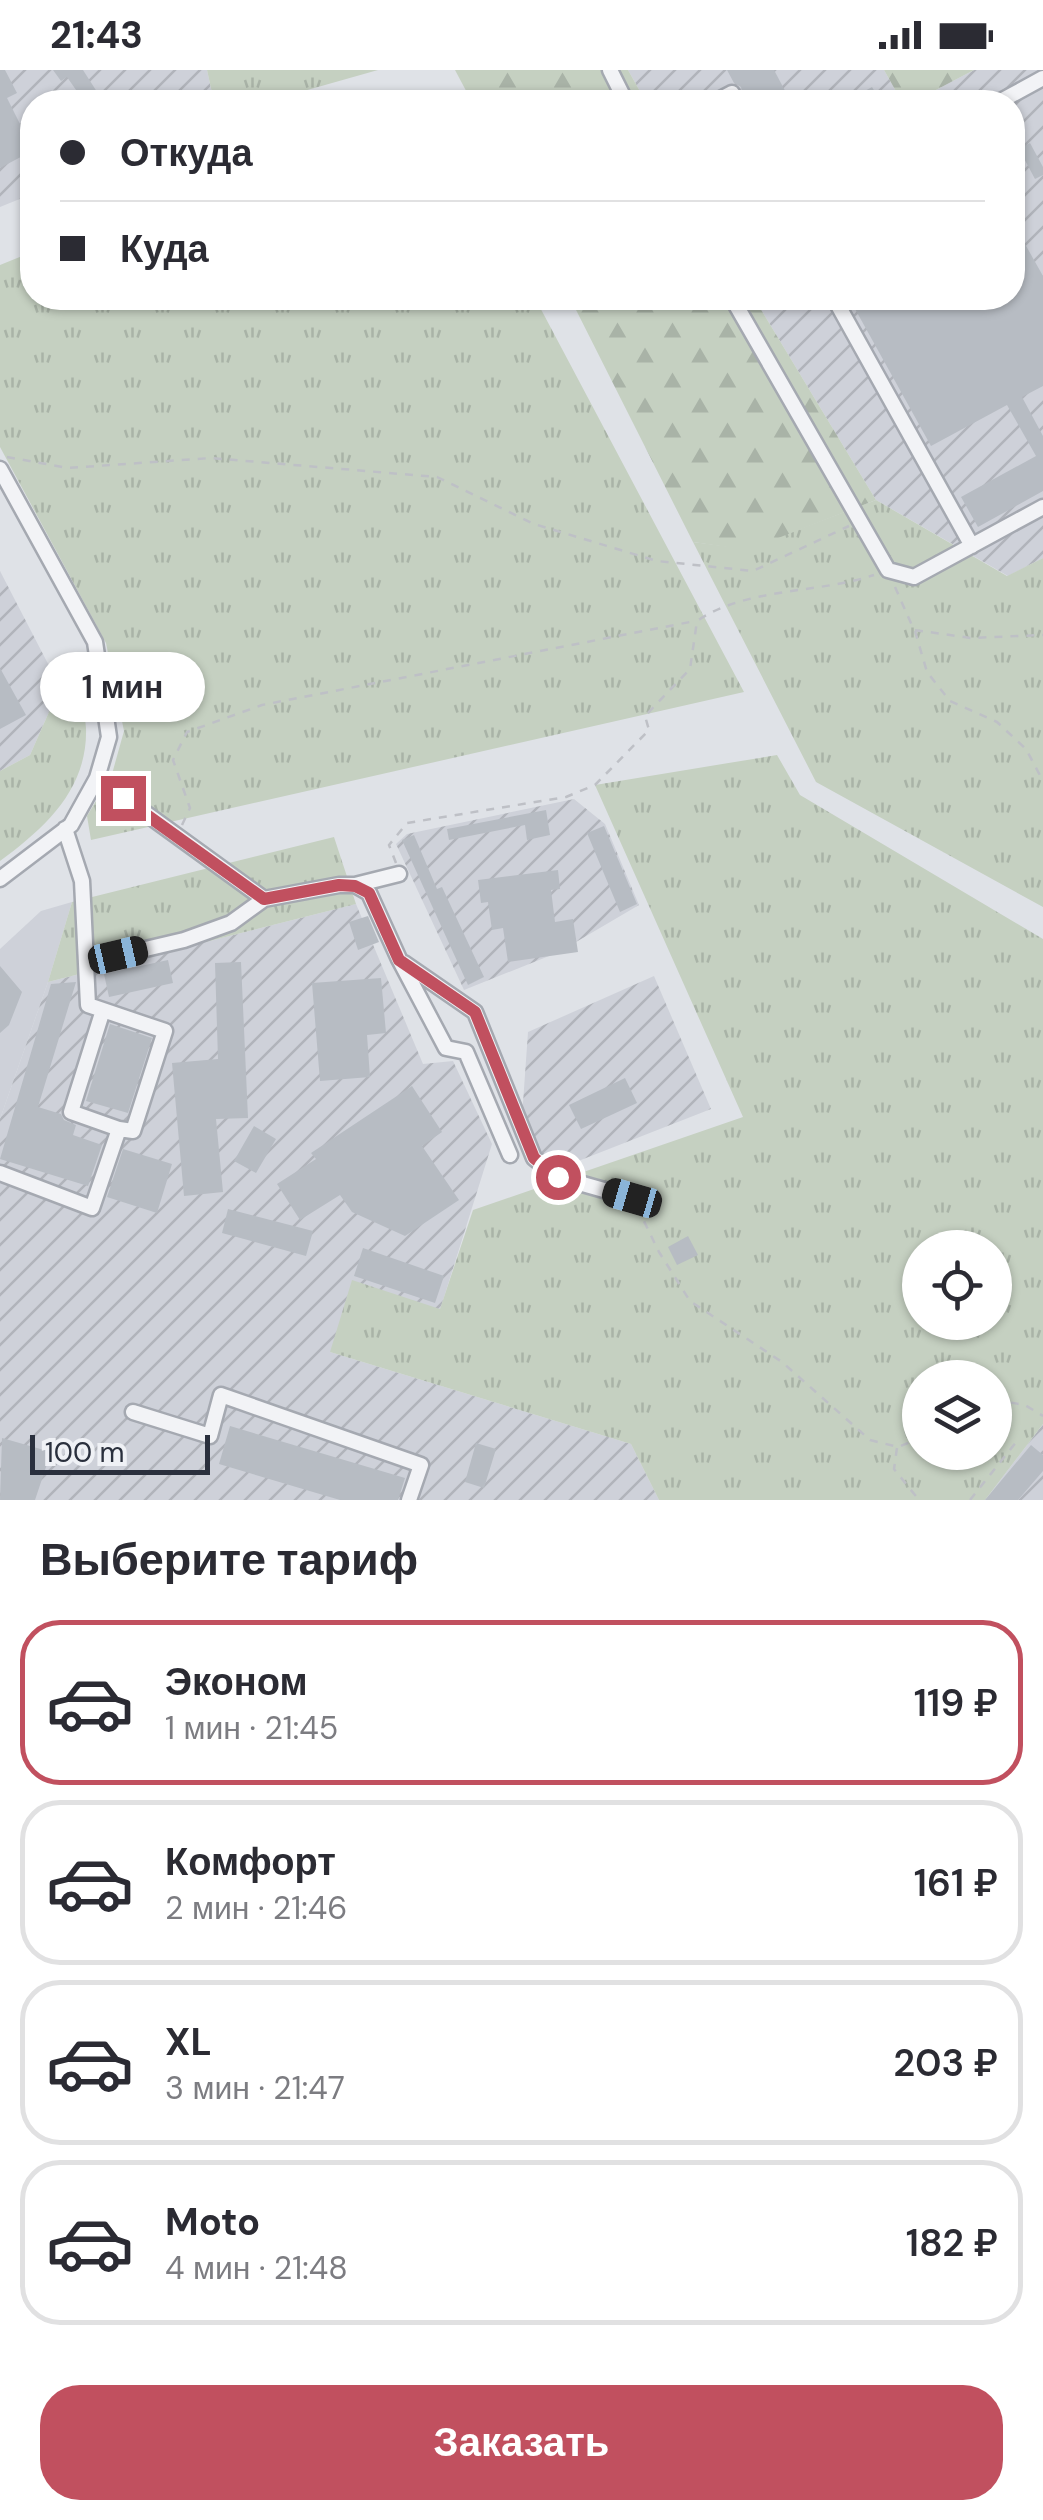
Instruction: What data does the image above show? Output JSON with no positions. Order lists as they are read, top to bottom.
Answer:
{
  "scale_bar": "100 m",
  "page": {
    "status": "21:43",
    "banner": ["Откуда", "Куда"],
    "bubble": "1 мин",
    "scale": "100 m",
    "heading": "Выберите тариф",
    "list": [
      {
        "name": "Эконом",
        "note": "1 мин · 21:45",
        "value": "119 ₽"
      },
      {
        "name": "Комфорт",
        "note": "2 мин · 21:46",
        "value": "161 ₽"
      },
      {
        "name": "XL",
        "note": "3 мин · 21:47",
        "value": "203 ₽"
      },
      {
        "name": "Moto",
        "note": "4 мин · 21:48",
        "value": "182 ₽"
      }
    ],
    "buttons": "Заказать"
  }
}
